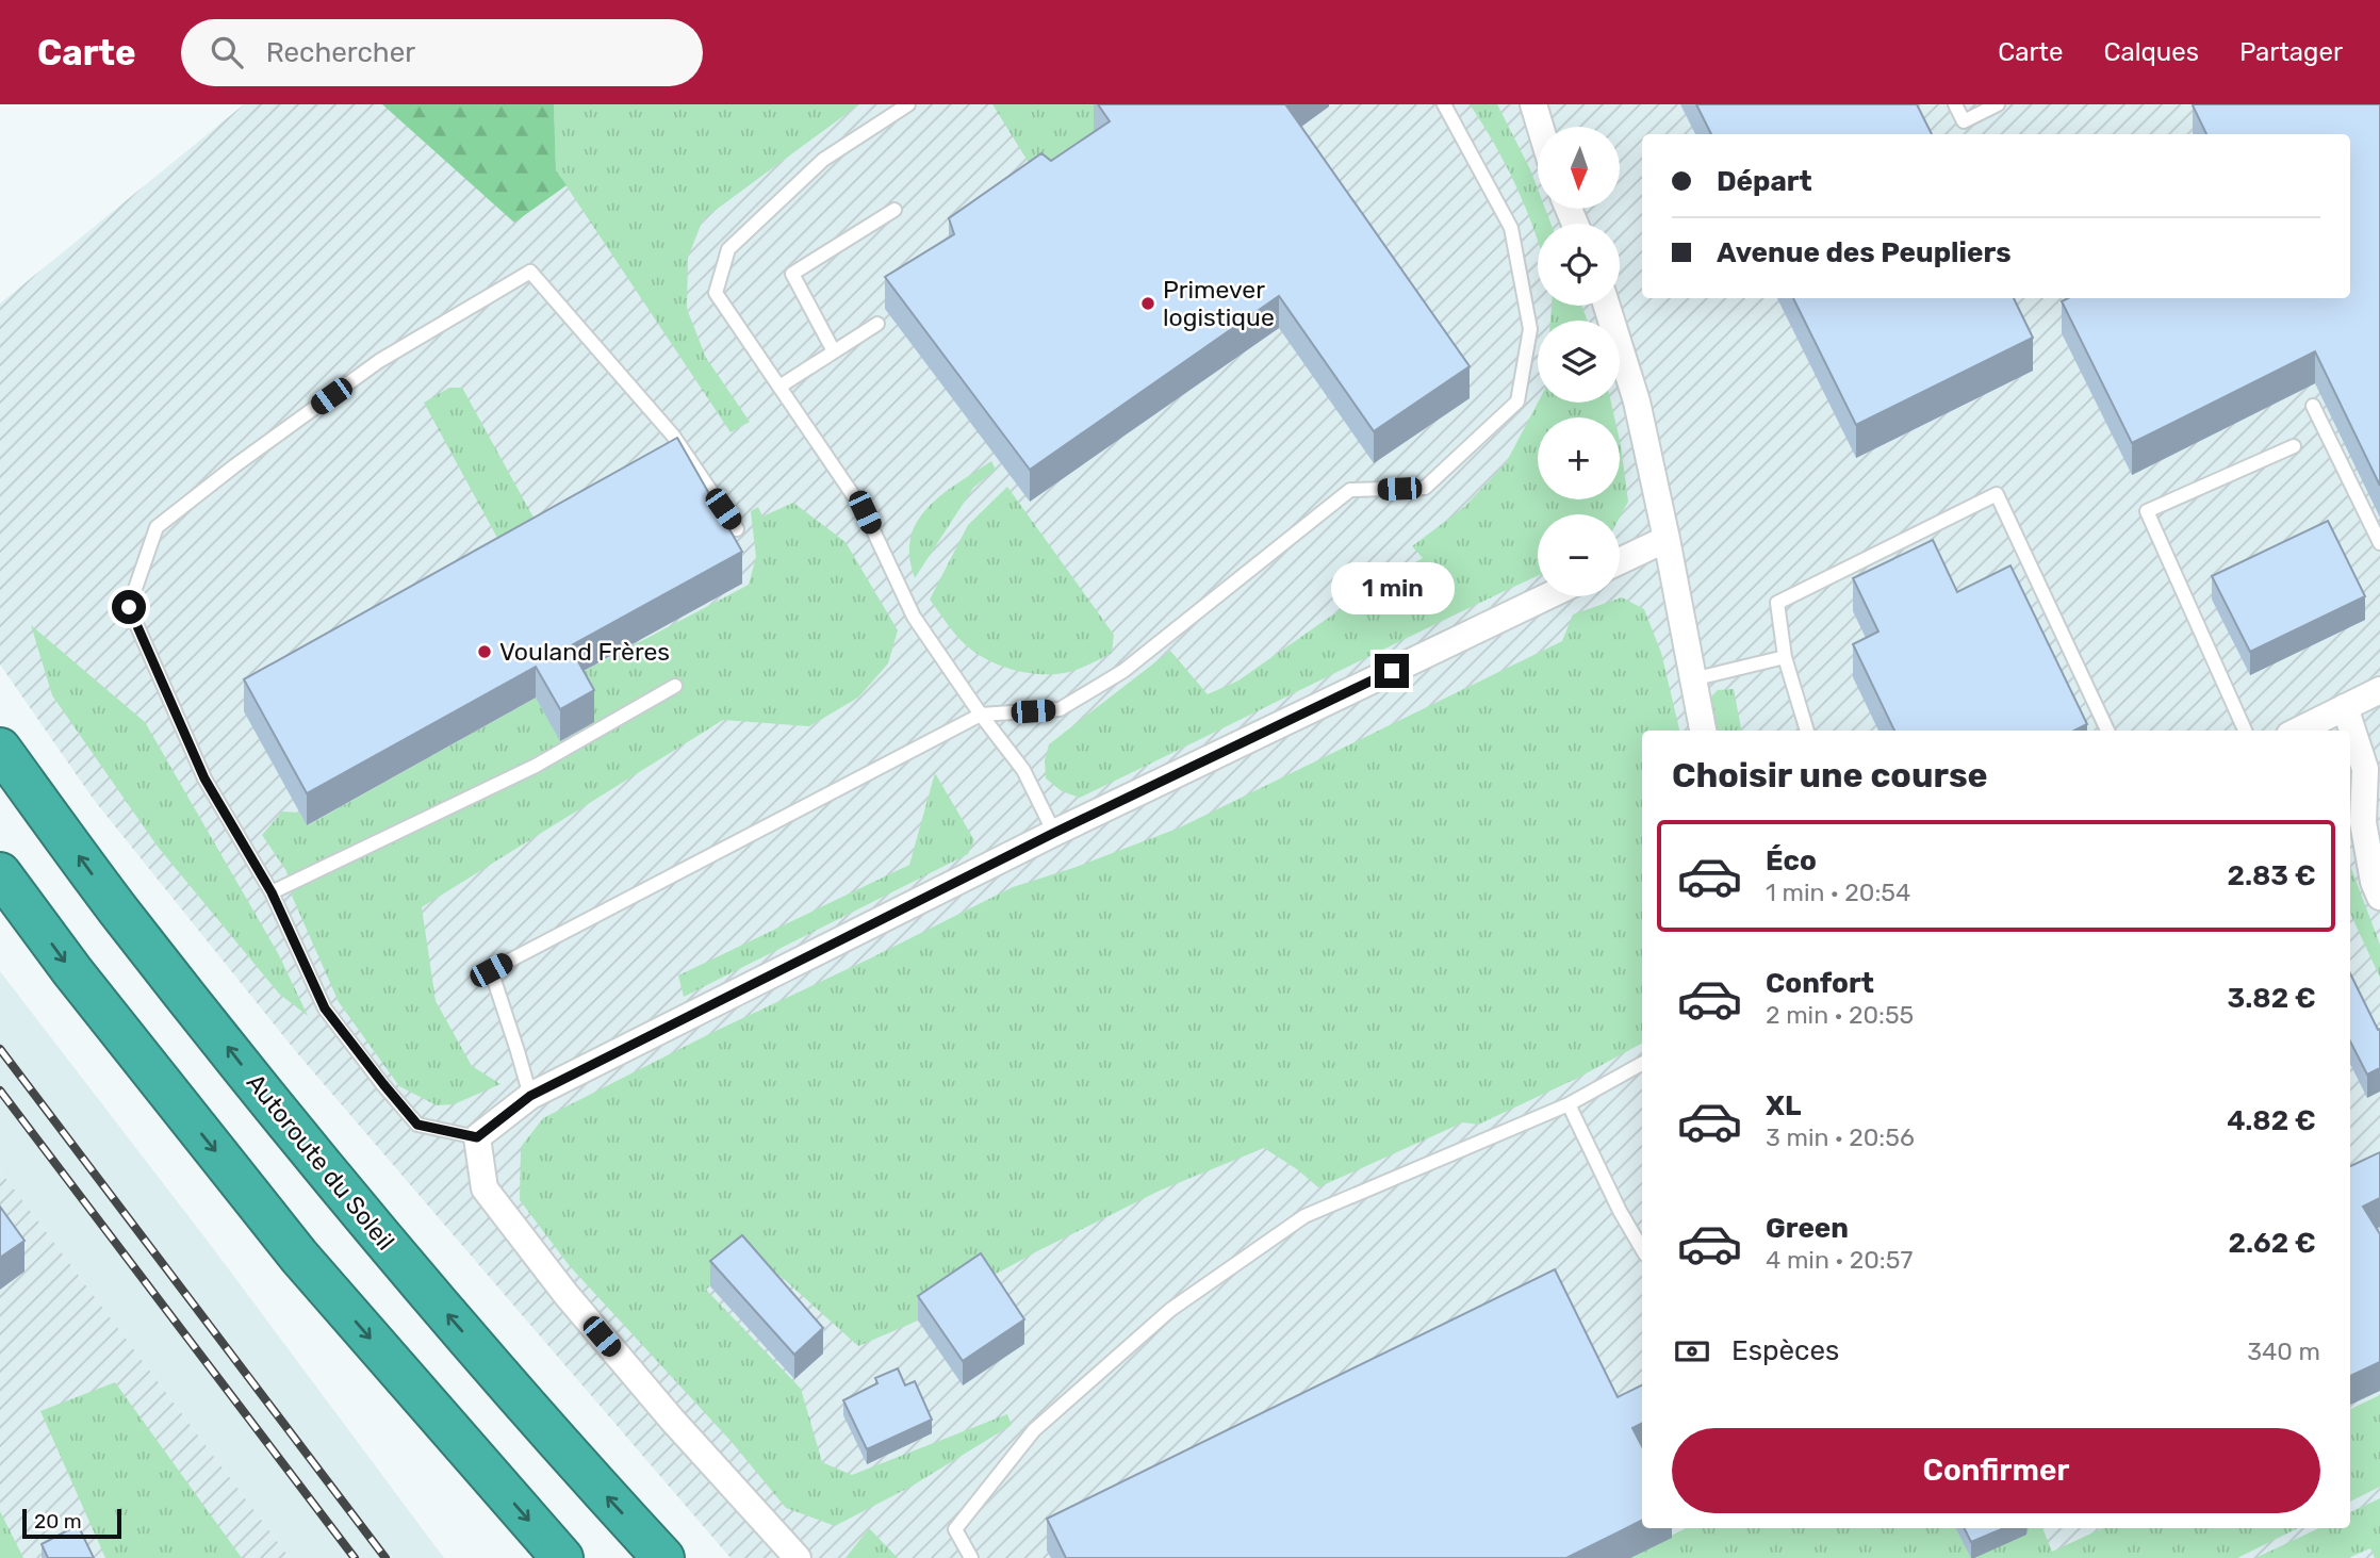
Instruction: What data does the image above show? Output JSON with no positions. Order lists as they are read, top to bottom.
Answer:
{
  "streets": {
    "highway": ["Autoroute du Soleil"]
  },
  "places": ["Primever logistique", "Vouland Frères"],
  "scale_bar": "20 m",
  "north": "bottom",
  "page": {
    "header": "Carte",
    "search": "Rechercher",
    "nav": ["Carte", "Calques", "Partager"],
    "map_buttons": ["+", "−"],
    "banner": ["Départ", "Avenue des Peupliers"],
    "bubble": "1 min",
    "heading": "Choisir une course",
    "list": [
      {
        "name": "Éco",
        "note": "1 min · 20:54",
        "value": "2.83 €"
      },
      {
        "name": "Confort",
        "note": "2 min · 20:55",
        "value": "3.82 €"
      },
      {
        "name": "XL",
        "note": "3 min · 20:56",
        "value": "4.82 €"
      },
      {
        "name": "Green",
        "note": "4 min · 20:57",
        "value": "2.62 €"
      }
    ],
    "pay": ["Espèces", "340 m"],
    "buttons": "Confirmer",
    "scale": "20 m"
  }
}
